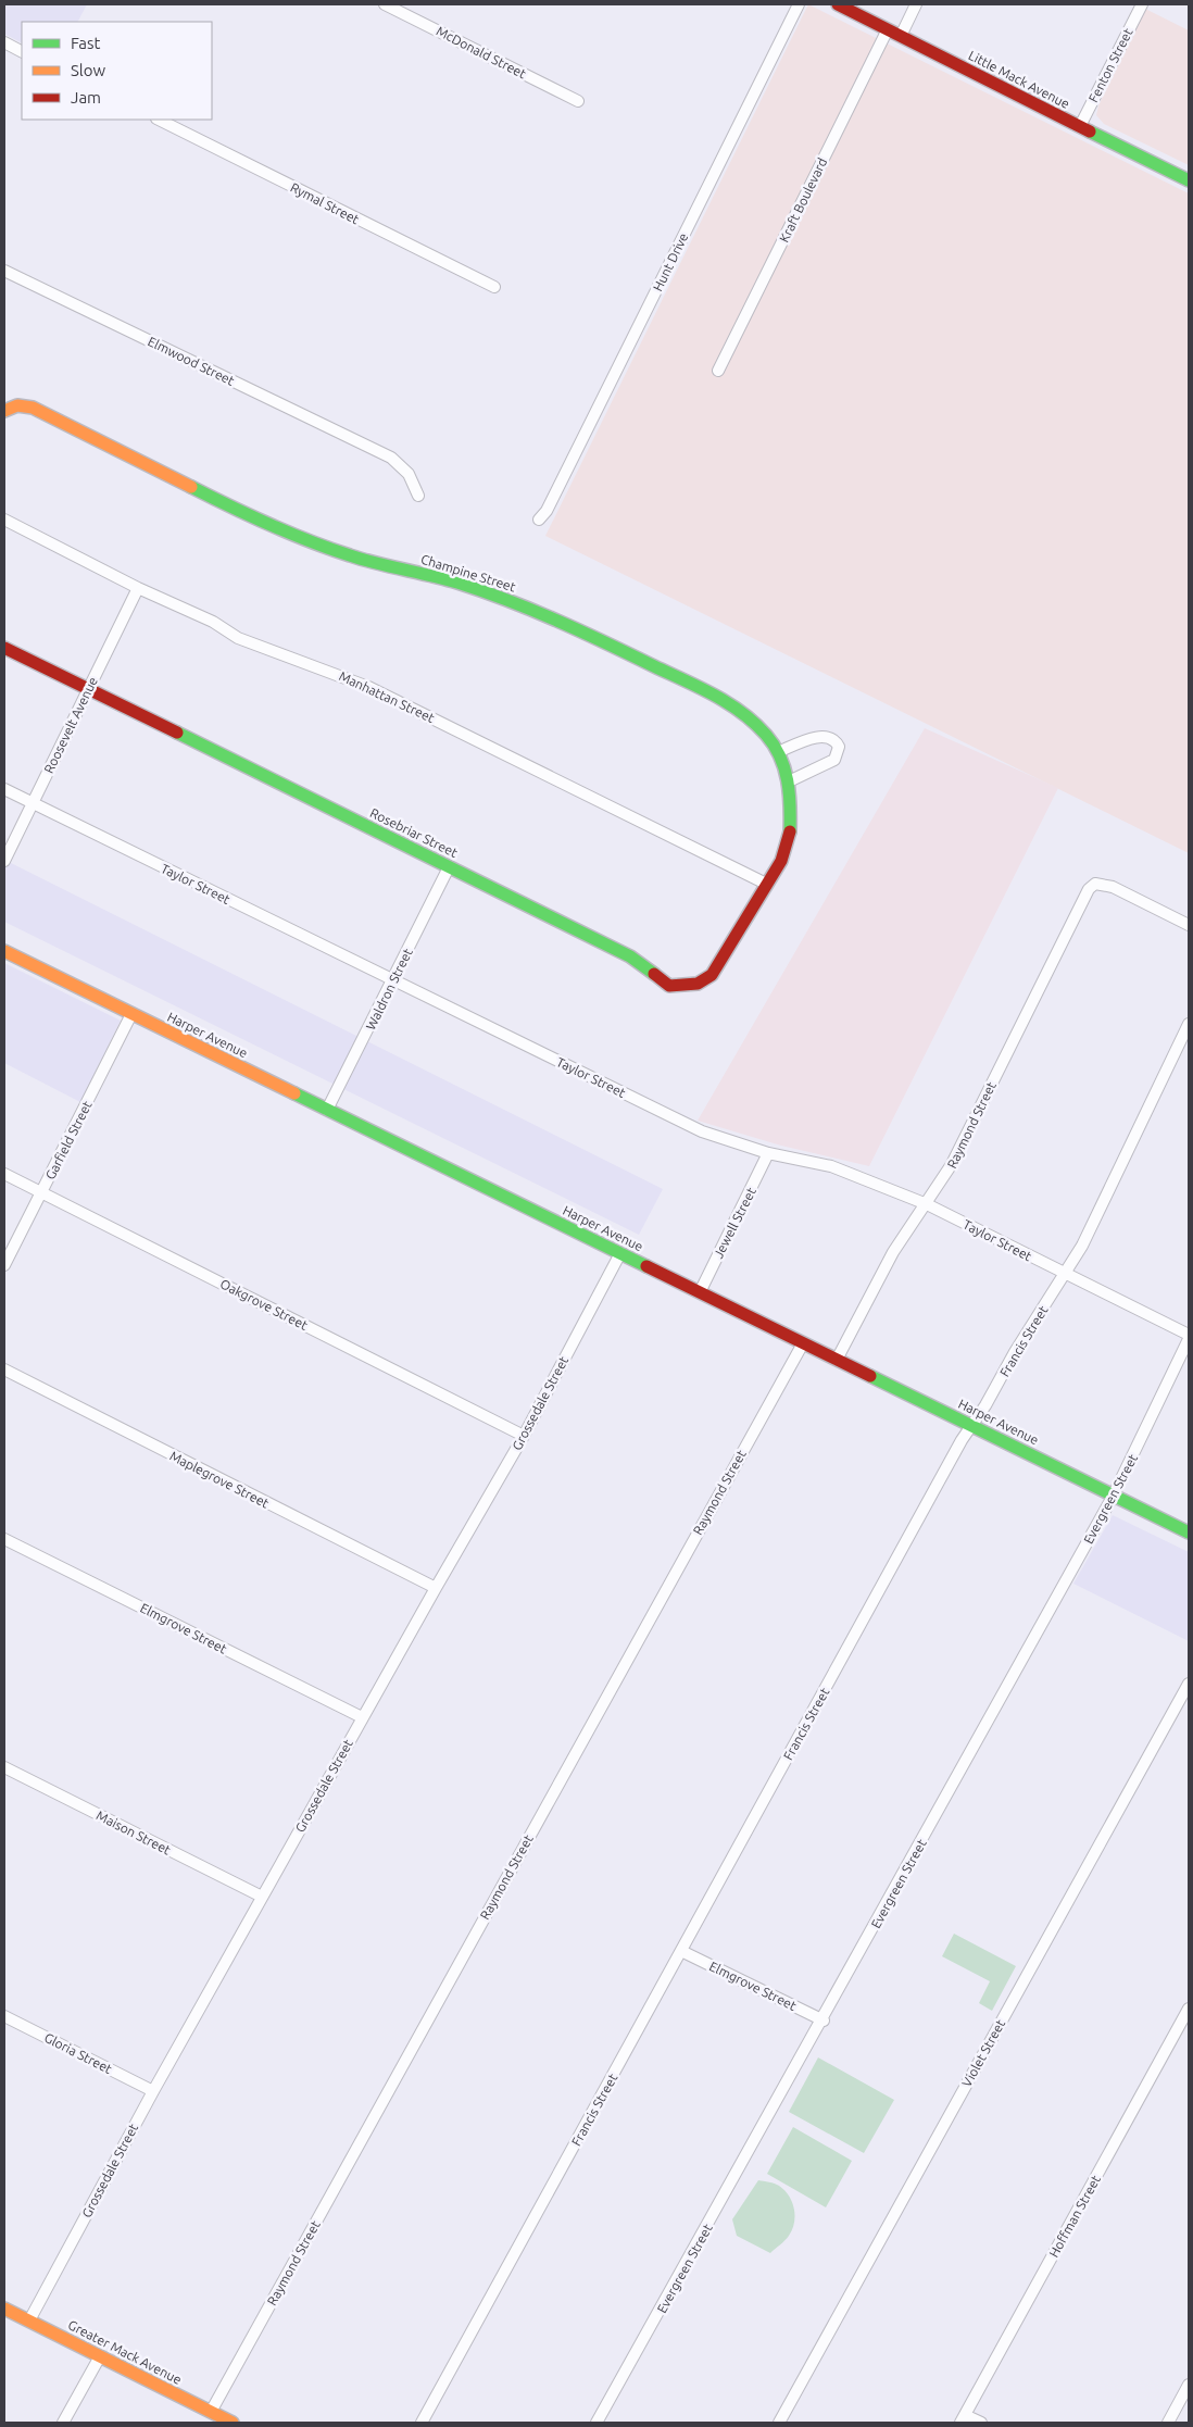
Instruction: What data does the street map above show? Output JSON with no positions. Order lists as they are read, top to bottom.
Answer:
{
  "streets": {
    "street": [
      "McDonald Street",
      "Fenton Street",
      "Little Mack Avenue",
      "Kraft Boulevard",
      "Rymal Street",
      "Hunt Drive",
      "Elmwood Street",
      "Champine Street",
      "Manhattan Street",
      "Roosevelt Avenue",
      "Rosebriar Street",
      "Taylor Street",
      "Waldron Street",
      "Harper Avenue",
      "Raymond Street",
      "Garfield Street",
      "Jewell Street",
      "Oakgrove Street",
      "Francis Street",
      "Grossedale Street",
      "Maplegrove Street",
      "Evergreen Street",
      "Elmgrove Street",
      "Maison Street",
      "Gloria Street",
      "Violet Street",
      "Hoffman Street",
      "Greater Mack Avenue"
    ]
  },
  "crossings": [
    ["Fenton Street", "Little Mack Avenue"],
    ["Little Mack Avenue", "Kraft Boulevard"],
    ["Champine Street", "Manhattan Street"],
    ["Champine Street", "Rosebriar Street"],
    ["Manhattan Street", "Roosevelt Avenue"],
    ["Manhattan Street", "Rosebriar Street"],
    ["Roosevelt Avenue", "Rosebriar Street"],
    ["Roosevelt Avenue", "Taylor Street"],
    ["Rosebriar Street", "Waldron Street"],
    ["Taylor Street", "Waldron Street"],
    ["Taylor Street", "Raymond Street"],
    ["Taylor Street", "Jewell Street"],
    ["Taylor Street", "Francis Street"],
    ["Waldron Street", "Harper Avenue"],
    ["Harper Avenue", "Raymond Street"],
    ["Harper Avenue", "Garfield Street"],
    ["Harper Avenue", "Jewell Street"],
    ["Harper Avenue", "Francis Street"],
    ["Harper Avenue", "Grossedale Street"],
    ["Harper Avenue", "Evergreen Street"],
    ["Raymond Street", "Greater Mack Avenue"],
    ["Garfield Street", "Oakgrove Street"],
    ["Oakgrove Street", "Grossedale Street"],
    ["Francis Street", "Elmgrove Street"],
    ["Grossedale Street", "Maplegrove Street"],
    ["Grossedale Street", "Elmgrove Street"],
    ["Grossedale Street", "Maison Street"],
    ["Grossedale Street", "Gloria Street"],
    ["Grossedale Street", "Greater Mack Avenue"],
    ["Evergreen Street", "Elmgrove Street"]
  ],
  "legend": ["Fast", "Slow", "Jam"]
}
